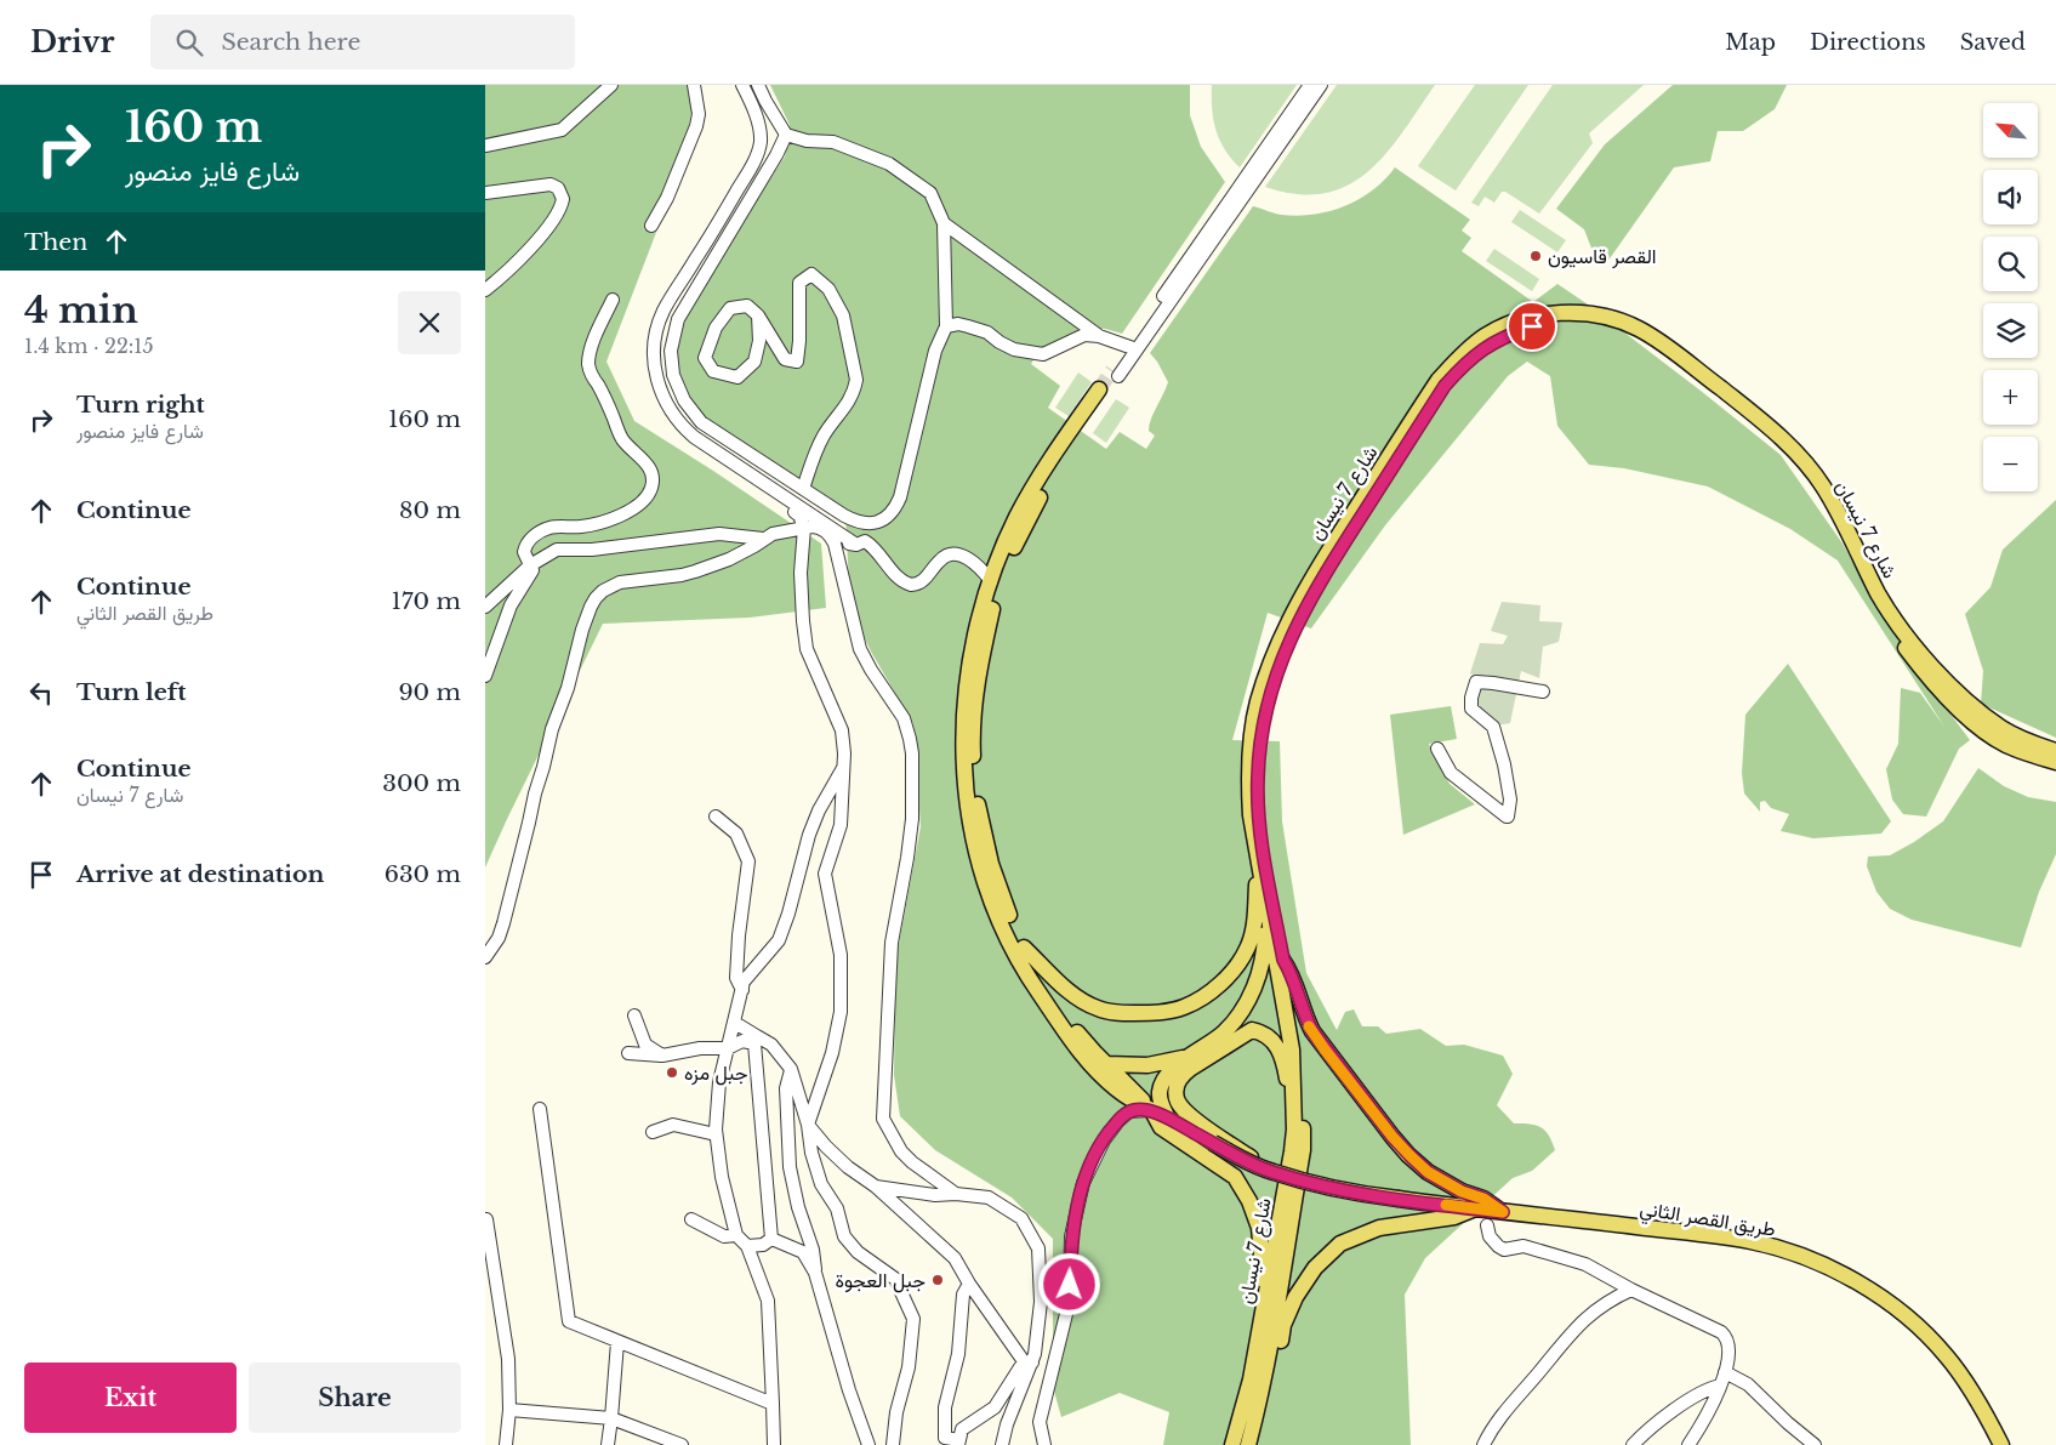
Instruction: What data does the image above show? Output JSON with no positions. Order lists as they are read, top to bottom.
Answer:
{
  "streets": {
    "main road": ["شارع 7 نيسان", "طريق القصر الثاني"]
  },
  "places": ["القصر قاسيون", "جبل مزه", "جبل العجوة"],
  "north": "top left",
  "page": {
    "header": "Drivr",
    "search": "Search here",
    "nav": ["Map", "Directions", "Saved"],
    "turn": ["160 m", "شارع فايز منصور"],
    "map_buttons": ["+", "−"],
    "then": "Then",
    "heading": ["4 min", "1.4 km · 22:15"],
    "list": [
      {
        "name": "Turn right",
        "note": "شارع فايز منصور",
        "value": "160 m"
      },
      {
        "name": "Continue",
        "value": "80 m"
      },
      {
        "name": "Continue",
        "note": "طريق القصر الثاني",
        "value": "170 m"
      },
      {
        "name": "Turn left",
        "value": "90 m"
      },
      {
        "name": "Continue",
        "note": "شارع 7 نيسان",
        "value": "300 m"
      },
      {
        "name": "Arrive at destination",
        "value": "630 m"
      }
    ],
    "buttons": ["Exit", "Share"]
  }
}
